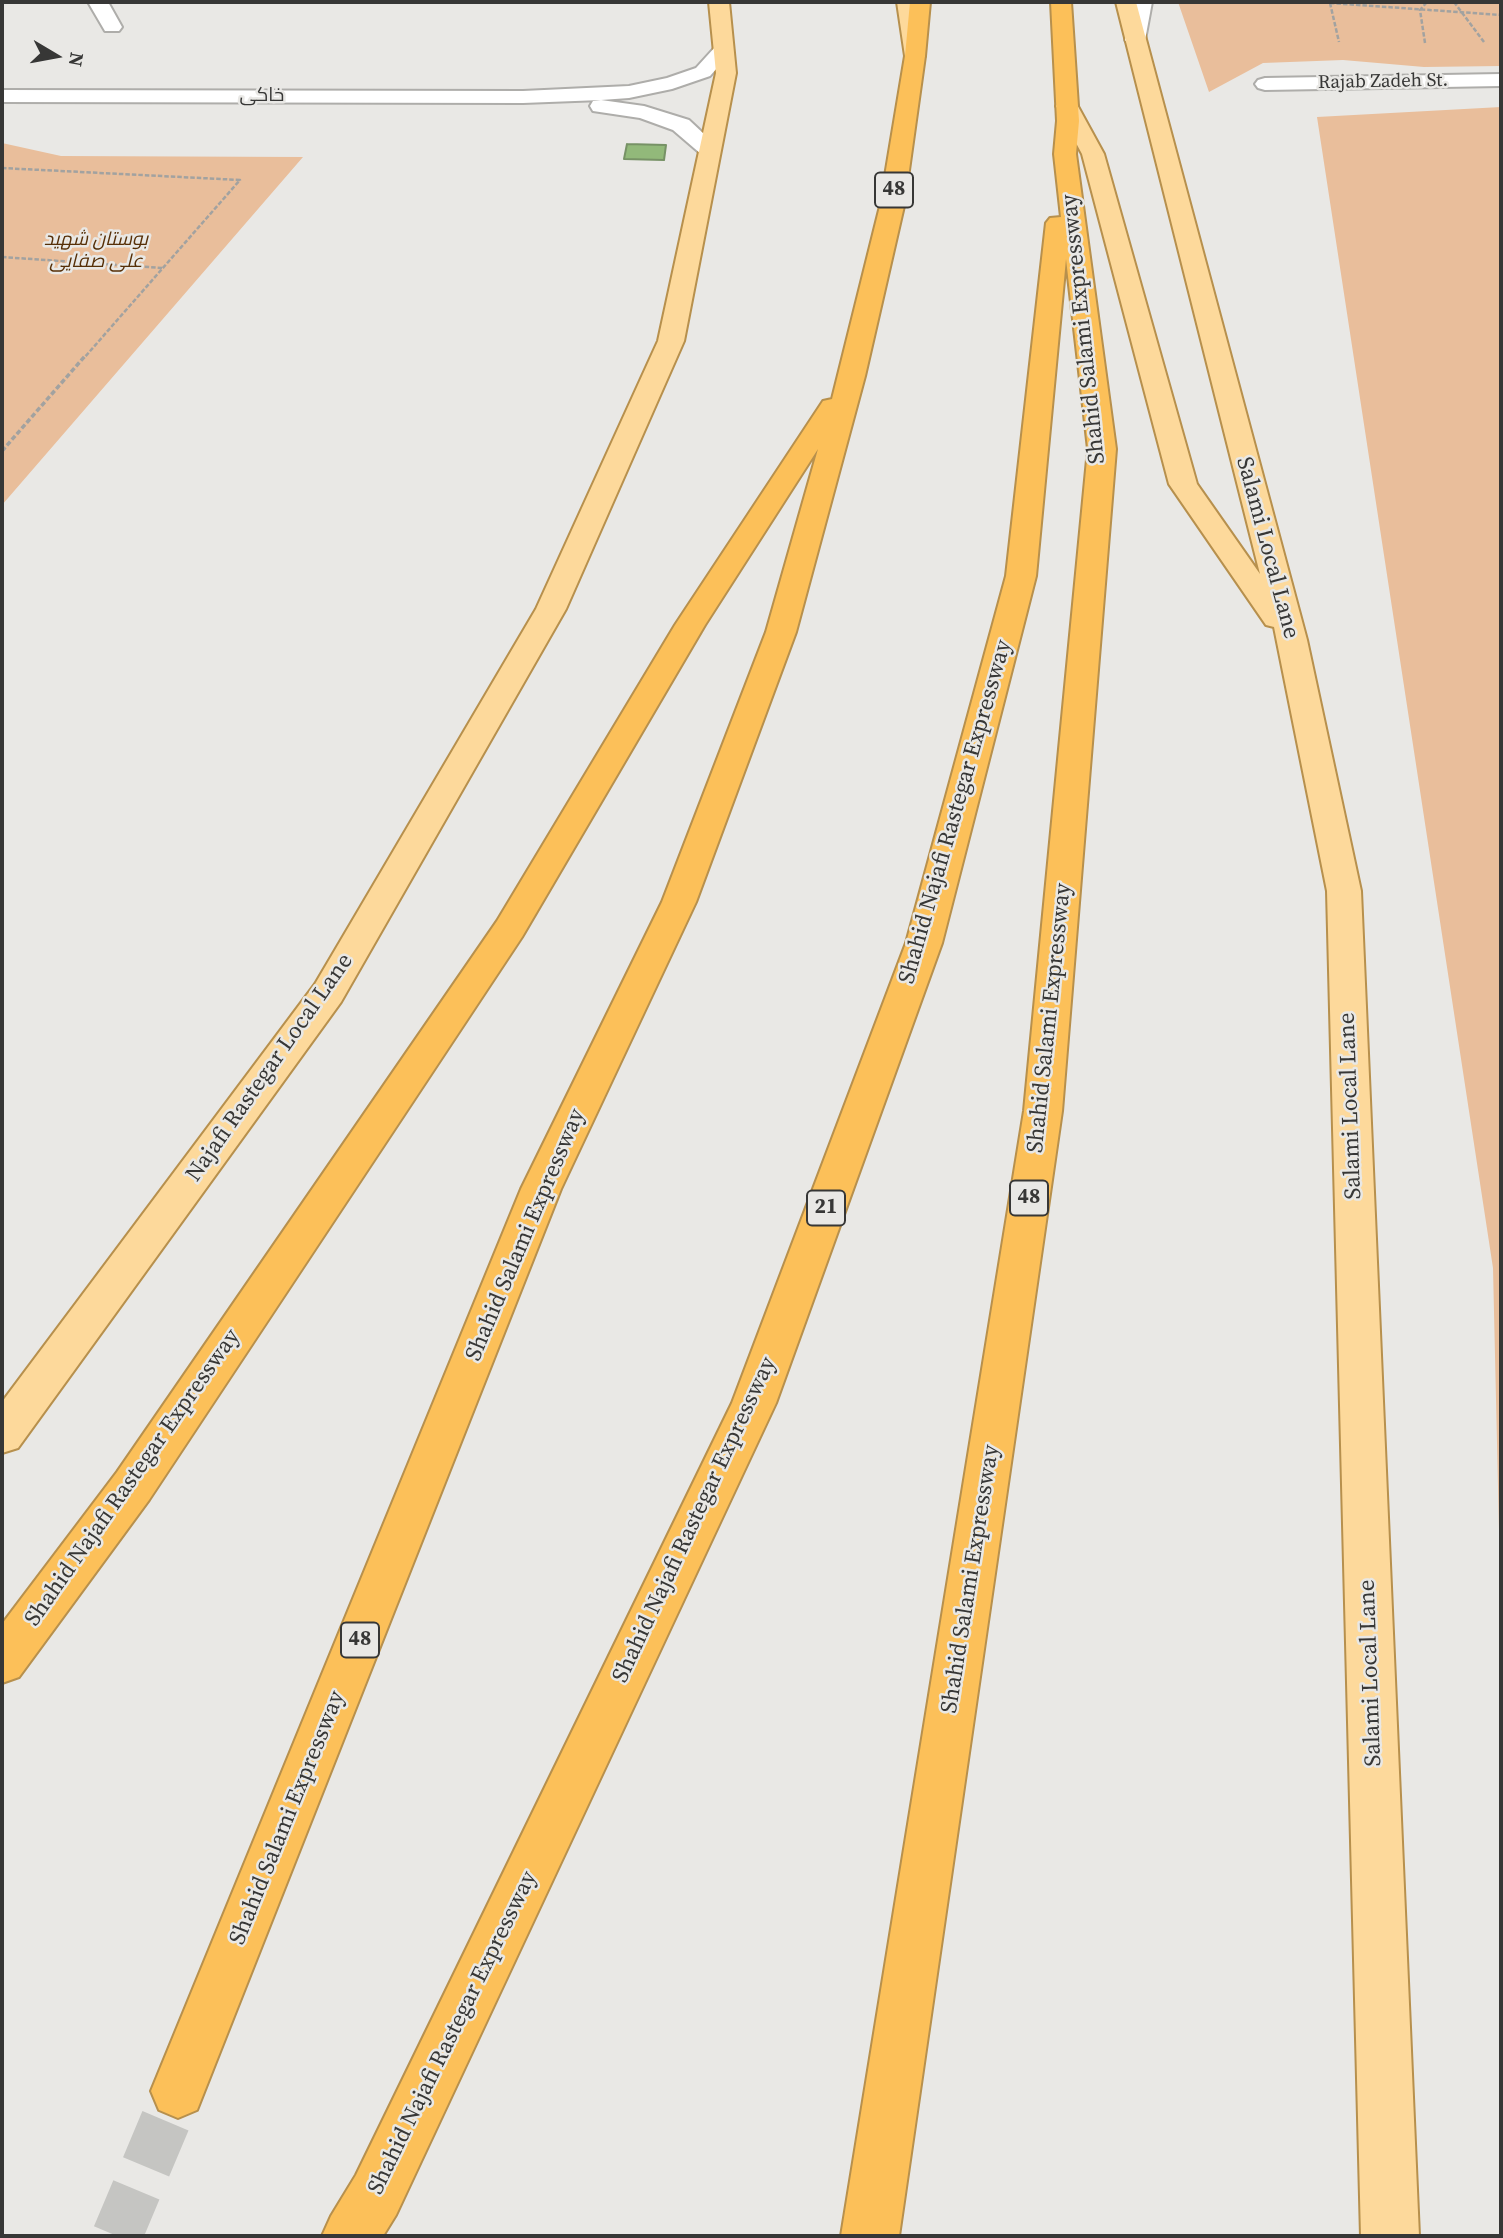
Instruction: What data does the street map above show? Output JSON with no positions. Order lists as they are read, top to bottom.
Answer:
{
  "streets": {
    "highway": [
      "48",
      "Shahid Salami Expressway",
      "Shahid Najafi Rastegar Expressway",
      "21"
    ],
    "main road": ["Salami Local Lane", "Najafi Rastegar Local Lane"],
    "street": ["Rajab Zadeh St.", "خاکی"]
  },
  "crossings": [
    ["Shahid Salami Expressway", "Shahid Najafi Rastegar Expressway"]
  ],
  "parks": ["بوستان شهید علی صفایی"],
  "north": "right"
}
